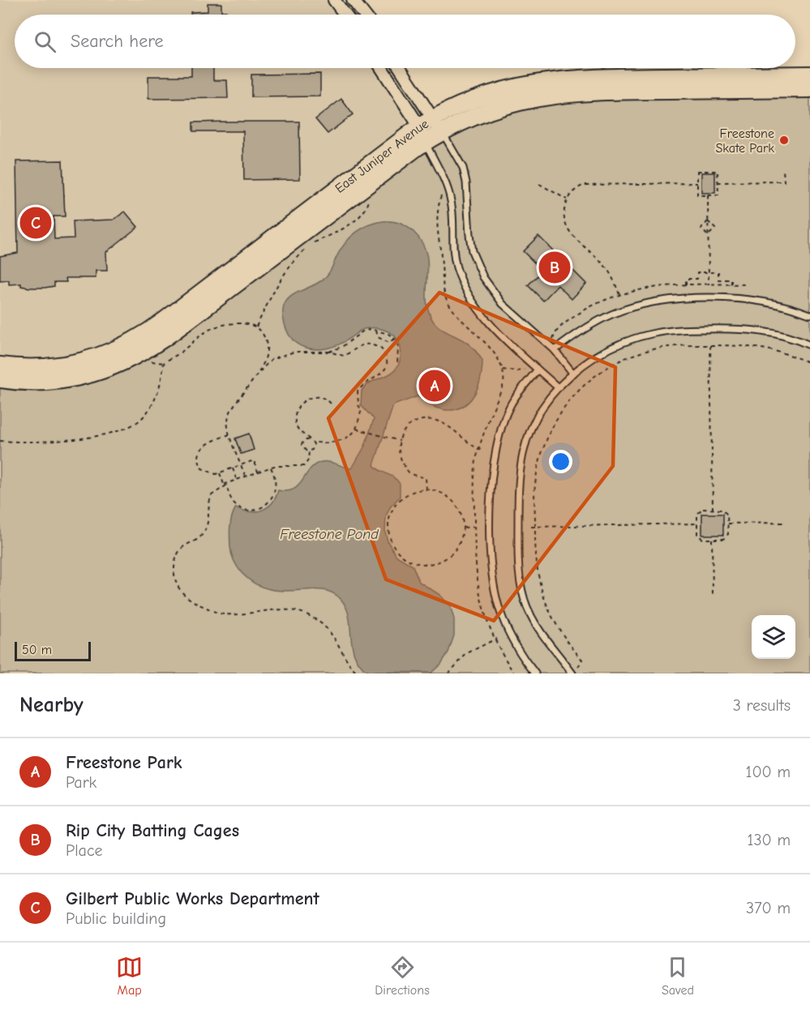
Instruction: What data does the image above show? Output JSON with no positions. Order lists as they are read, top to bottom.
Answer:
{
  "streets": {
    "street": ["East Juniper Avenue"]
  },
  "water": ["Freestone Pond"],
  "places": ["Freestone Skate Park"],
  "scale_bar": "50 m",
  "page": {
    "search": "Search here",
    "pins": ["C", "B", "A"],
    "scale": "50 m",
    "heading": ["Nearby", "3 results"],
    "list": [
      {
        "mark": "A",
        "name": "Freestone Park",
        "note": "Park",
        "value": "100 m"
      },
      {
        "mark": "B",
        "name": "Rip City Batting Cages",
        "note": "Place",
        "value": "130 m"
      },
      {
        "mark": "C",
        "name": "Gilbert Public Works Department",
        "note": "Public building",
        "value": "370 m"
      }
    ],
    "nav": ["Map", "Directions", "Saved"]
  }
}
